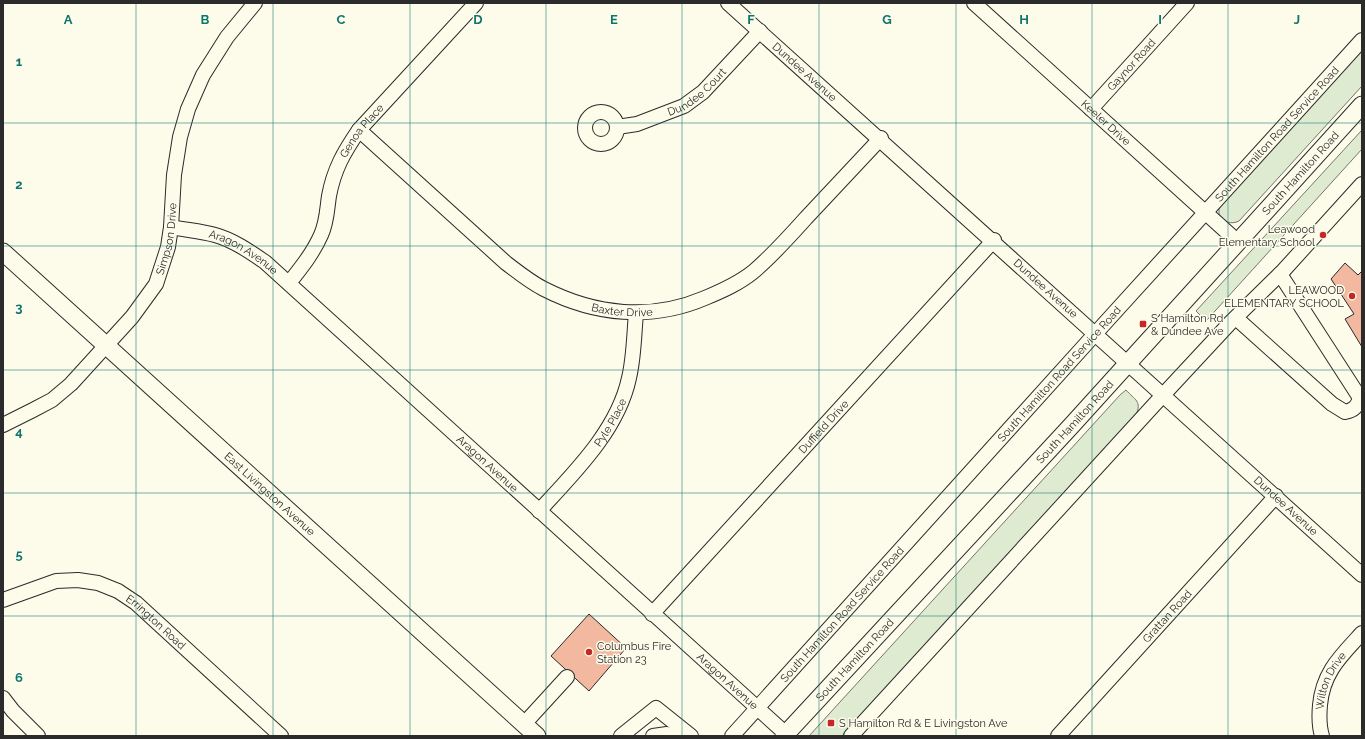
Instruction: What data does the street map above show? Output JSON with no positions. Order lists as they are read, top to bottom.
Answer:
{
  "streets": {
    "main road": ["South Hamilton Road", "East Livingston Avenue"],
    "street": [
      "Gaynor Road",
      "Dundee Avenue",
      "Dundee Court",
      "Keeler Drive",
      "Genoa Place",
      "South Hamilton Road Service Road",
      "Simpson Drive",
      "Aragon Avenue",
      "Baxter Drive",
      "Pyle Place",
      "Duffield Drive",
      "Grattan Road",
      "Errington Road",
      "Wilton Drive"
    ]
  },
  "crossings": [
    ["Gaynor Road", "Keeler Drive"],
    ["Dundee Avenue", "Dundee Court"],
    ["Dundee Avenue", "South Hamilton Road Service Road"],
    ["Dundee Avenue", "South Hamilton Road"],
    ["Dundee Avenue", "Baxter Drive"],
    ["Dundee Avenue", "Duffield Drive"],
    ["Dundee Avenue", "Grattan Road"],
    ["Keeler Drive", "South Hamilton Road Service Road"],
    ["Keeler Drive", "South Hamilton Road"],
    ["Genoa Place", "Aragon Avenue"],
    ["Genoa Place", "Baxter Drive"],
    ["South Hamilton Road Service Road", "Aragon Avenue"],
    ["South Hamilton Road", "Aragon Avenue"],
    ["Simpson Drive", "Aragon Avenue"],
    ["Simpson Drive", "East Livingston Avenue"],
    ["Aragon Avenue", "Pyle Place"],
    ["Aragon Avenue", "Duffield Drive"],
    ["Baxter Drive", "Pyle Place"]
  ],
  "places": {
    "other": ["Leawood Elementary School", "LEAWOOD ELEMENTARY SCHOOL", "Columbus Fire Station 23"],
    "transit": ["S Hamilton Rd & Dundee Ave", "S Hamilton Rd & E Livingston Ave"]
  },
  "grid": {
    "columns": [
      "A",
      "B",
      "C",
      "D",
      "E",
      "F",
      "G",
      "H",
      "I",
      "J"
    ],
    "rows": [
      "1",
      "2",
      "3",
      "4",
      "5",
      "6"
    ]
  }
}
